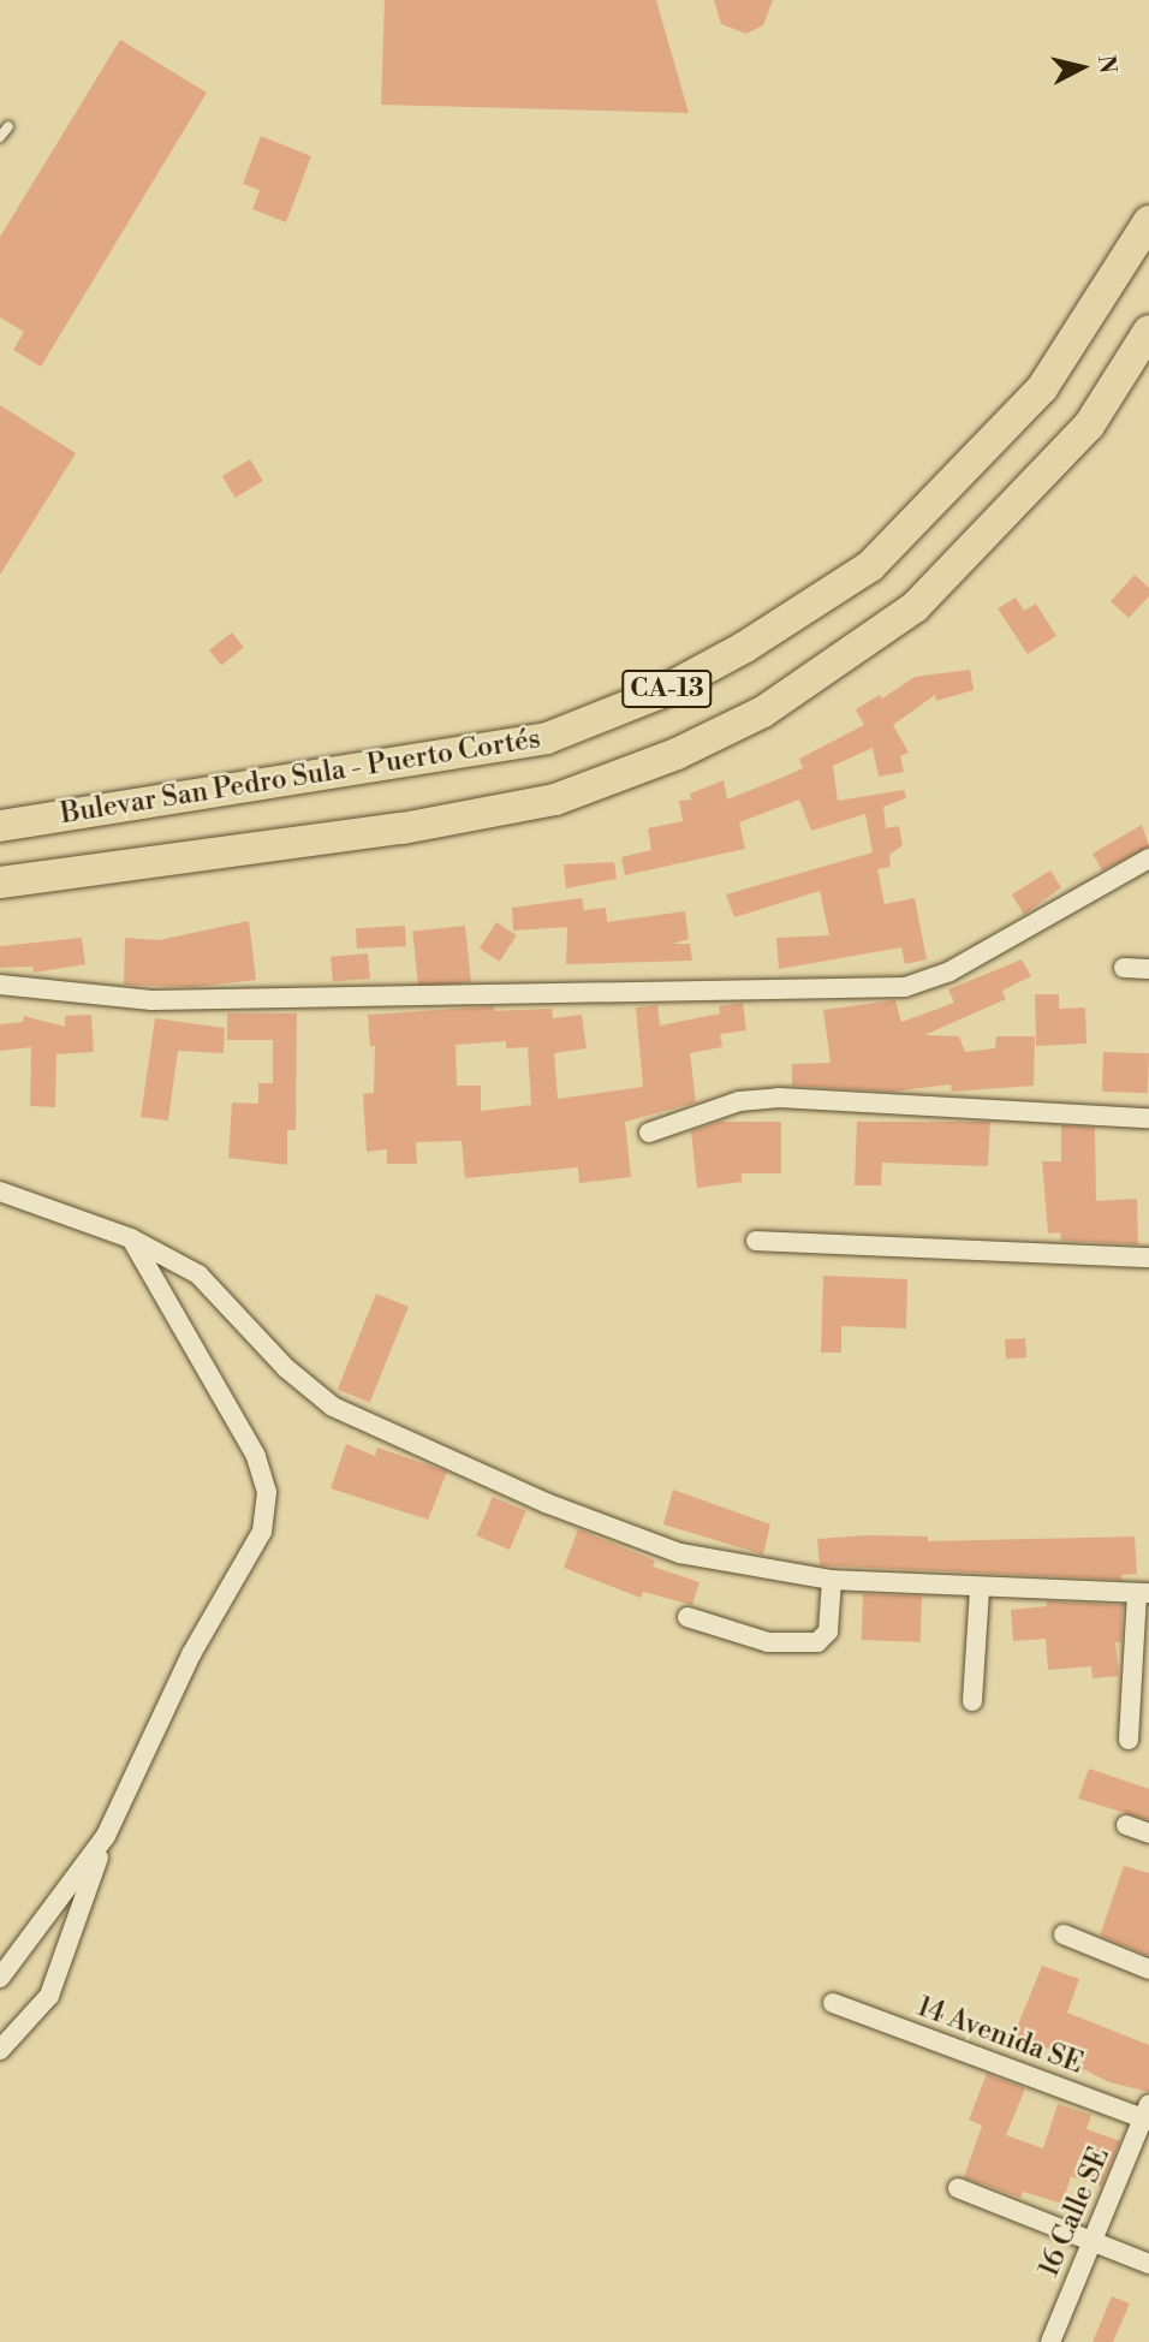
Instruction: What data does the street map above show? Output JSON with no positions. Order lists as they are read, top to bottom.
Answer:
{
  "streets": {
    "highway": ["CA-13", "Bulevar San Pedro Sula - Puerto Cortés"],
    "street": ["14 Avenida SE", "16 Calle SE"]
  },
  "crossings": [
    ["14 Avenida SE", "16 Calle SE"]
  ],
  "north": "right"
}
